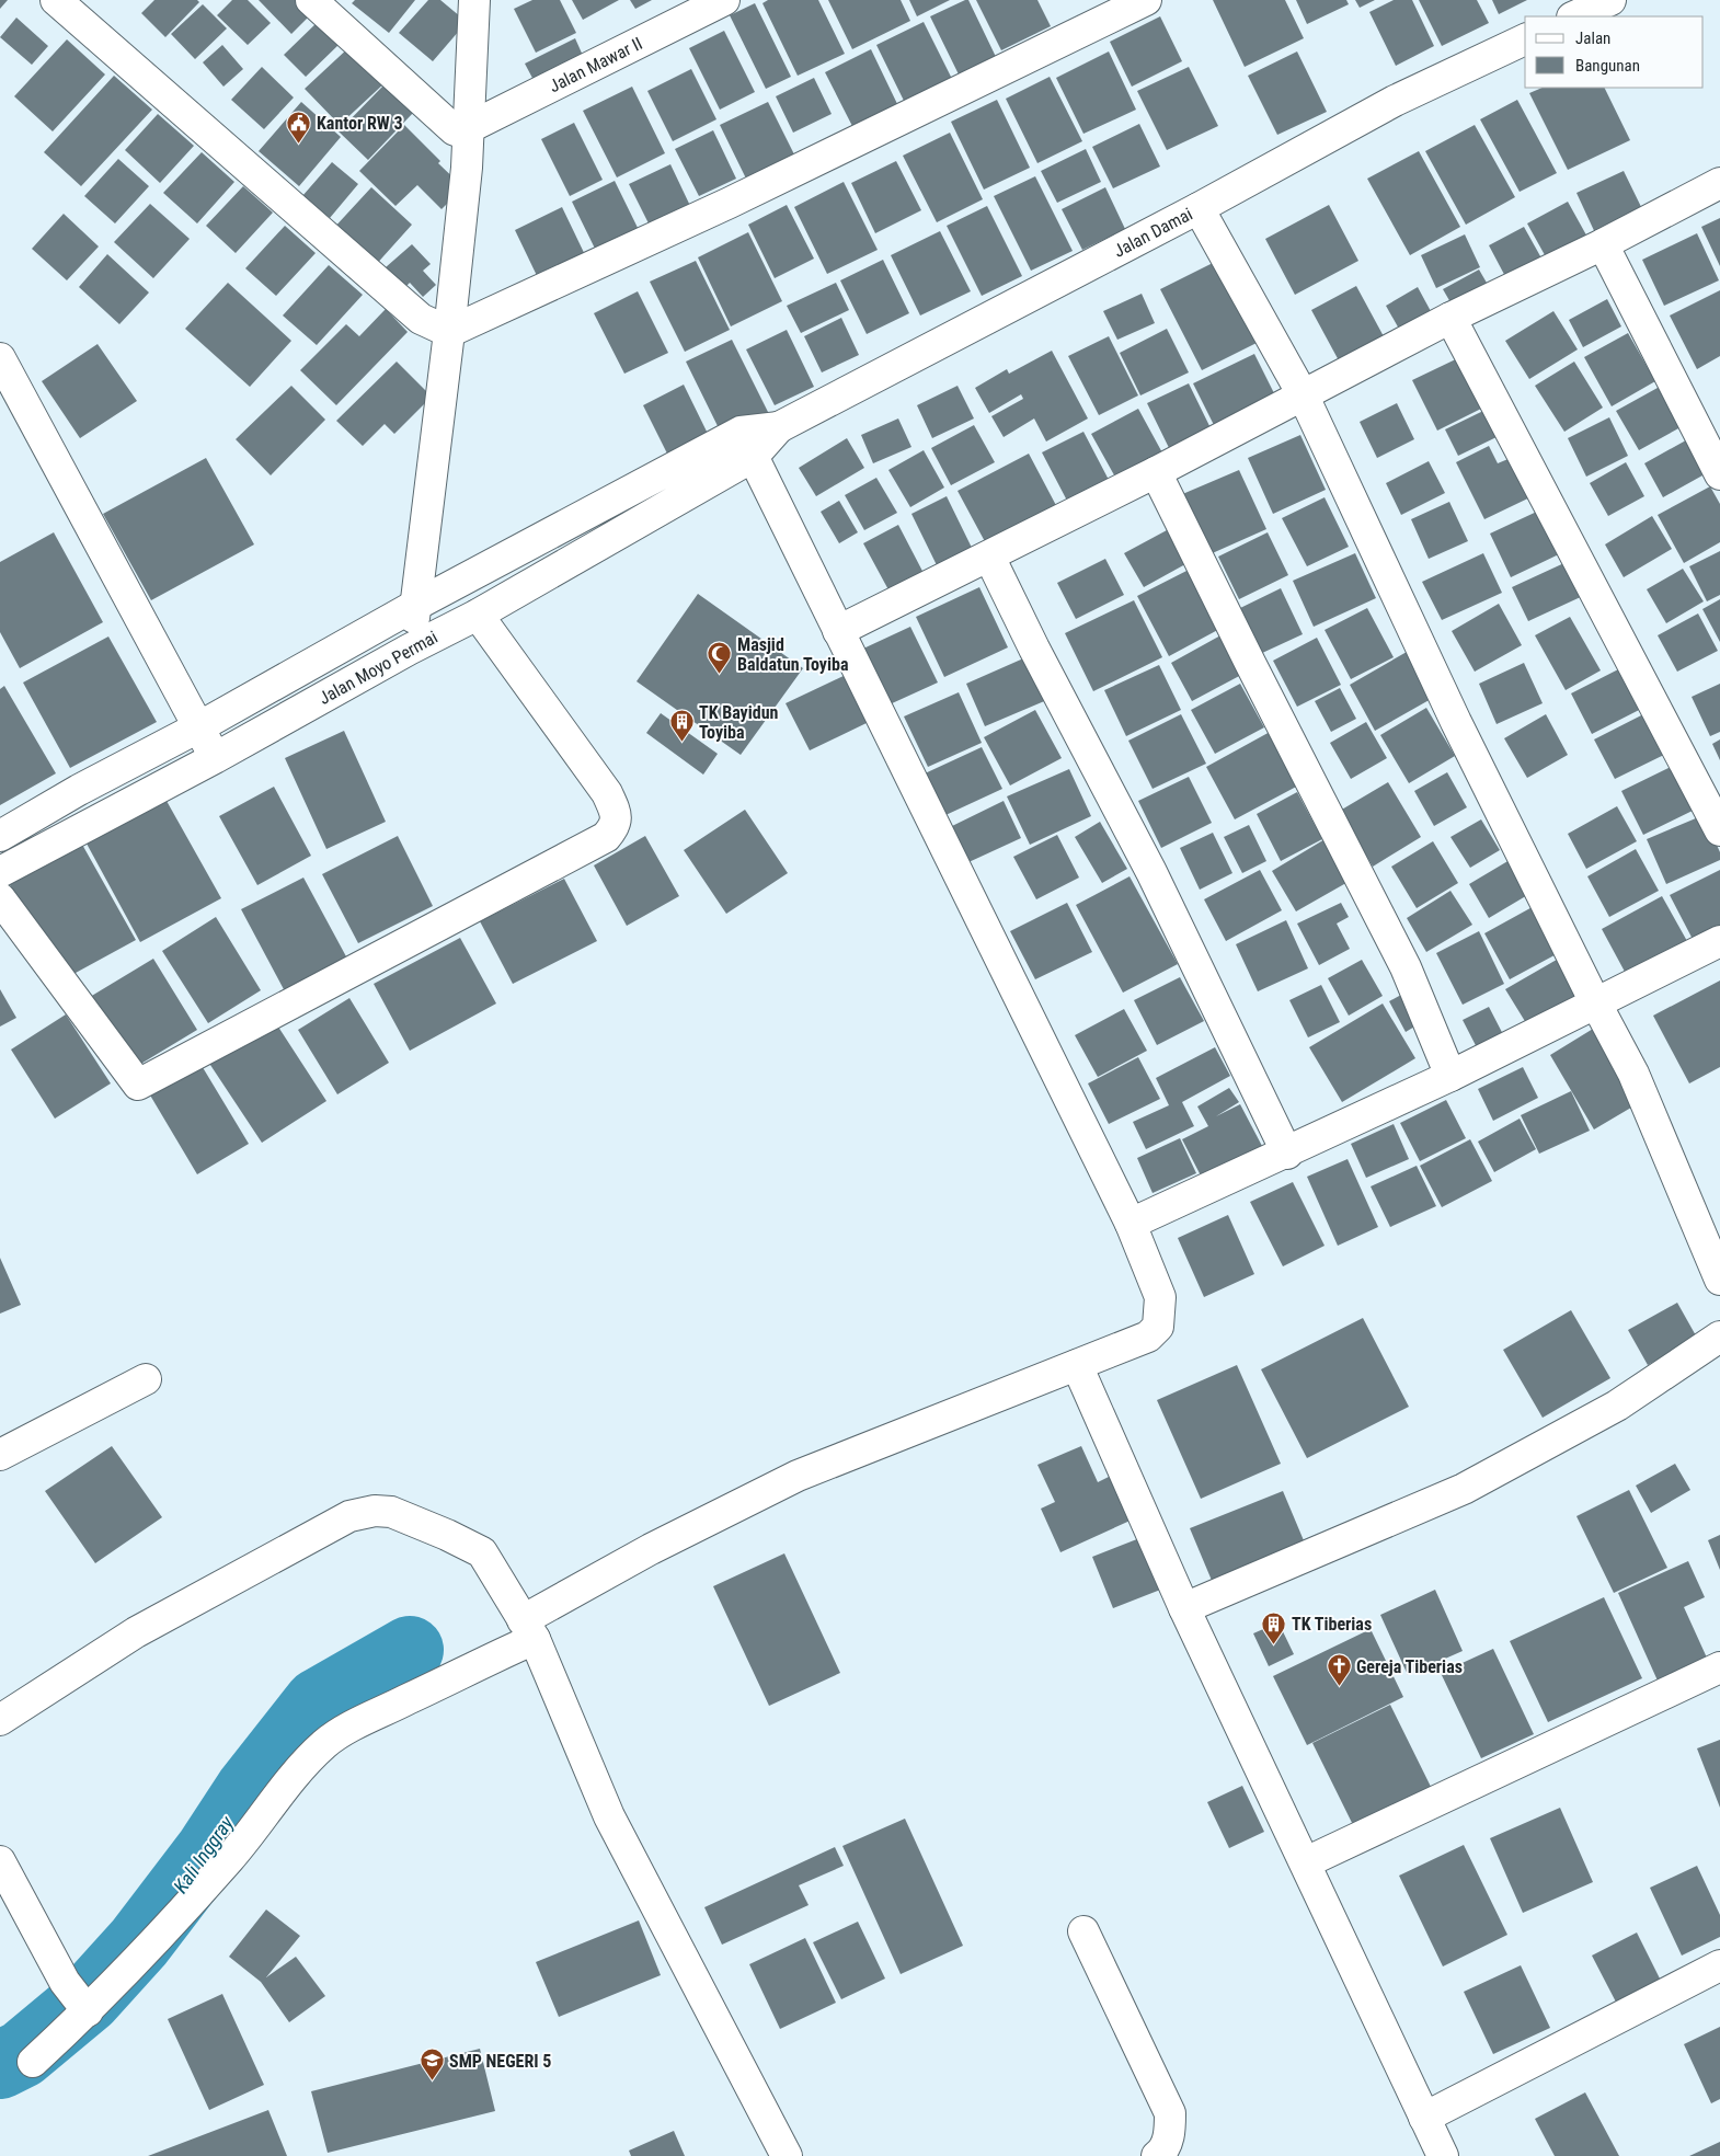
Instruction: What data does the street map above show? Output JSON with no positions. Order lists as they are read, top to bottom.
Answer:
{
  "streets": {
    "street": ["Jalan Mawar II", "Jalan Damai", "Jalan Moyo Permai"]
  },
  "crossings": [
    ["Jalan Damai", "Jalan Moyo Permai"]
  ],
  "water": ["Kali Inggray"],
  "places": {
    "public building": ["Kantor RW 3"],
    "mosque": ["Masjid Baldatun Toyiba"],
    "building": ["TK Bayidun Toyiba", "TK Tiberias"],
    "church": ["Gereja Tiberias"],
    "school or university": ["SMP NEGERI 5"]
  },
  "legend": ["Jalan", "Bangunan"]
}
